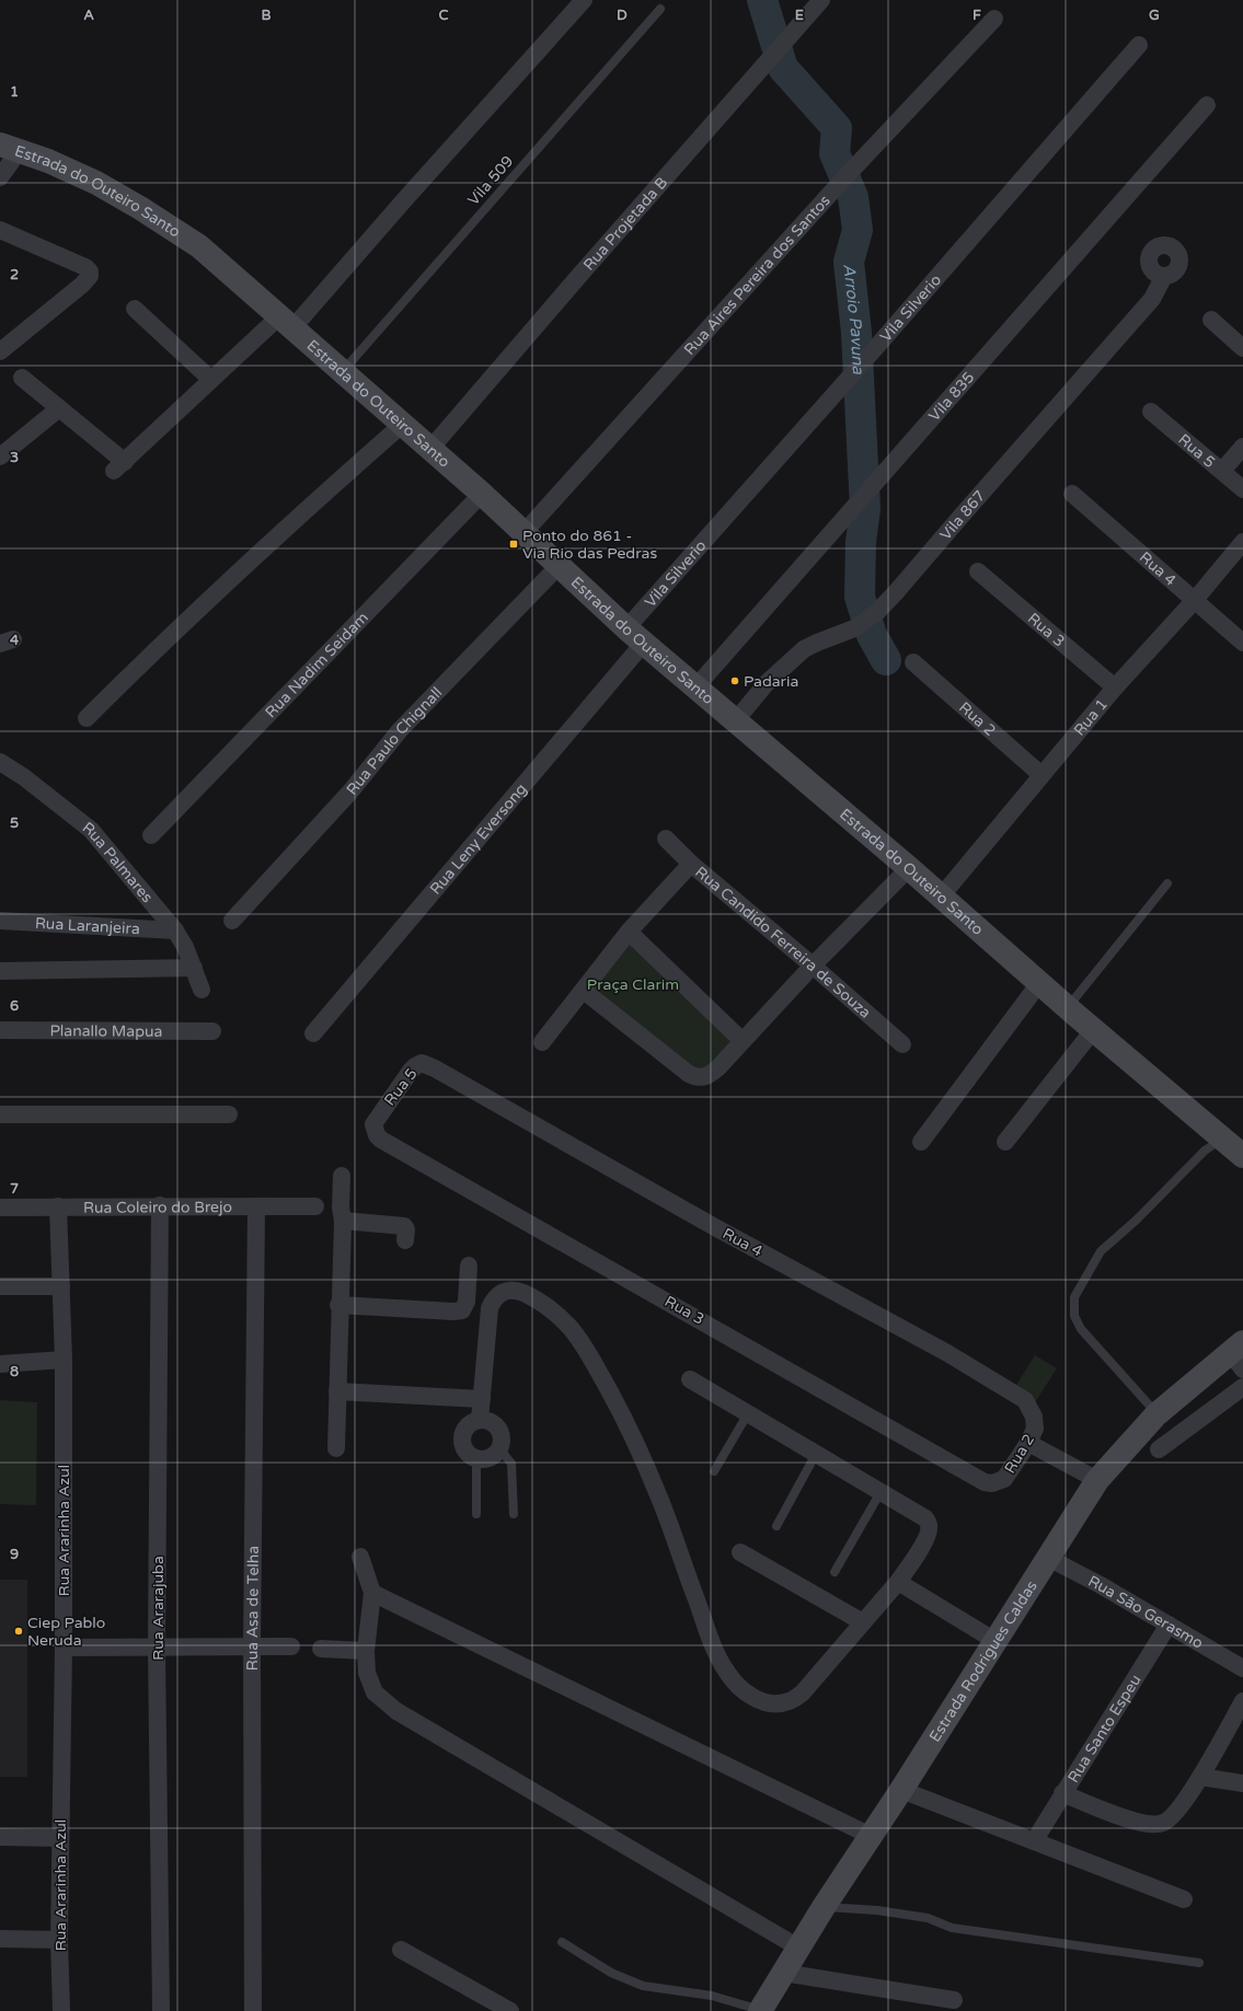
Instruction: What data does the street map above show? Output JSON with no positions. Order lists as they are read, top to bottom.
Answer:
{
  "streets": {
    "street": [
      "Estrada do Outeiro Santo",
      "Rua Projetada B",
      "Rua Aires Pereira dos Santos",
      "Vila Silverio",
      "Vila 835",
      "Rua 5",
      "Vila 867",
      "Rua 4",
      "Rua 3",
      "Rua Nadim Seidam",
      "Rua 1",
      "Rua 2",
      "Rua Paulo Chignall",
      "Rua Leny Eversong",
      "Rua Palmares",
      "Rua Laranjeira",
      "Rua Candido Ferreira de Souza",
      "Planallo Mapua",
      "Rua Coleiro do Brejo",
      "Rua Ararinha Azul",
      "Rua Ararajuba",
      "Rua Asa de Telha",
      "Rua São Gerasmo",
      "Estrada Rodrigues Caldas",
      "Rua Santo Espeu"
    ],
    "lane": ["Vila 509"]
  },
  "crossings": [
    ["Vila 509", "Estrada do Outeiro Santo"],
    ["Estrada do Outeiro Santo", "Rua Projetada B"],
    ["Estrada do Outeiro Santo", "Rua Aires Pereira dos Santos"],
    ["Estrada do Outeiro Santo", "Vila Silverio"],
    ["Estrada do Outeiro Santo", "Vila 835"],
    ["Estrada do Outeiro Santo", "Vila 867"],
    ["Estrada do Outeiro Santo", "Rua Nadim Seidam"],
    ["Estrada do Outeiro Santo", "Rua 1"],
    ["Estrada do Outeiro Santo", "Rua Paulo Chignall"],
    ["Estrada do Outeiro Santo", "Rua Leny Eversong"],
    ["Vila Silverio", "Rua Leny Eversong"],
    ["Rua 5", "Rua 4"],
    ["Rua 5", "Rua 3"],
    ["Rua 4", "Rua 1"],
    ["Rua 4", "Rua 2"],
    ["Rua 3", "Rua 1"],
    ["Rua 3", "Rua 2"],
    ["Rua 1", "Rua 2"],
    ["Rua Palmares", "Rua Laranjeira"],
    ["Rua Coleiro do Brejo", "Rua Ararinha Azul"],
    ["Rua Coleiro do Brejo", "Rua Ararajuba"],
    ["Rua Coleiro do Brejo", "Rua Asa de Telha"],
    ["Rua São Gerasmo", "Estrada Rodrigues Caldas"],
    ["Rua São Gerasmo", "Rua Santo Espeu"]
  ],
  "water": ["Arroio Pavuna"],
  "parks": ["Praça Clarim"],
  "places": {
    "transit": ["Ponto do 861 - Via Rio das Pedras"],
    "other": ["Padaria", "Ciep Pablo Neruda"]
  },
  "grid": {
    "columns": [
      "A",
      "B",
      "C",
      "D",
      "E",
      "F",
      "G"
    ],
    "rows": [
      "1",
      "2",
      "3",
      "4",
      "5",
      "6",
      "7",
      "8",
      "9"
    ]
  }
}
